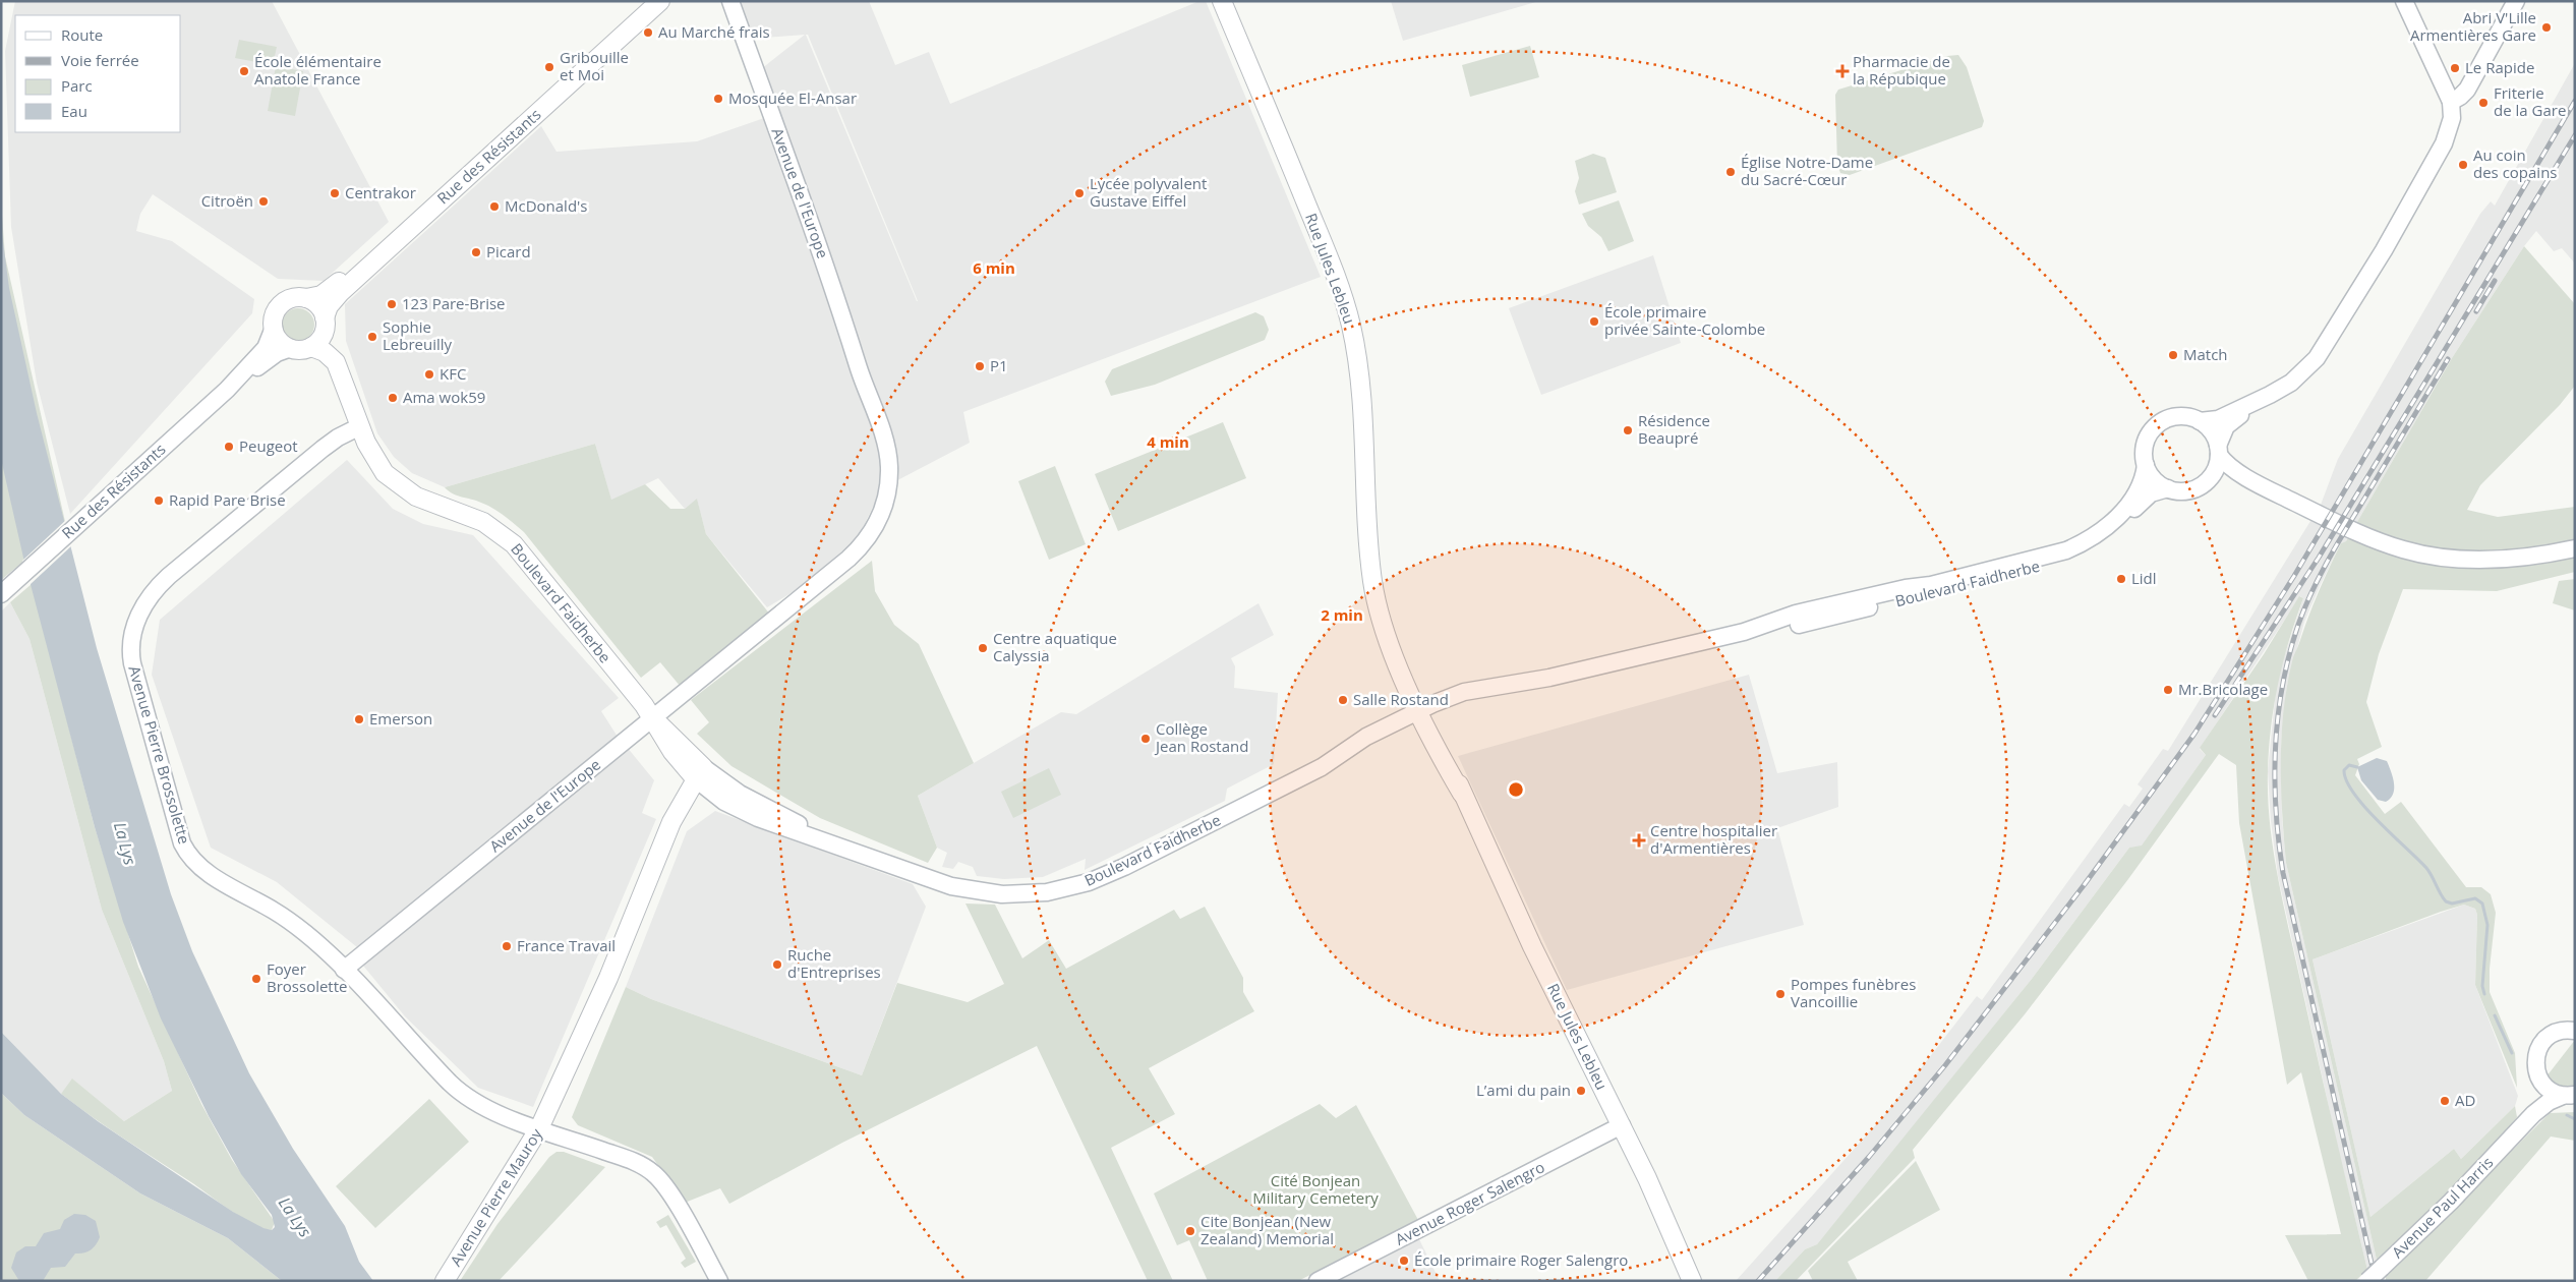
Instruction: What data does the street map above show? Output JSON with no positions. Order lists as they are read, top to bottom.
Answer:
{
  "streets": {
    "main road": [
      "Rue des Résistants",
      "Rue Jules Lebleu",
      "Boulevard Faidherbe",
      "Avenue Pierre Mauroy"
    ],
    "street": [
      "Avenue de l'Europe",
      "Avenue Pierre Brossolette",
      "Avenue Roger Salengro",
      "Avenue Paul Harris"
    ]
  },
  "crossings": [
    ["Rue des Résistants", "Boulevard Faidherbe"],
    ["Avenue de l'Europe", "Boulevard Faidherbe"],
    ["Avenue de l'Europe", "Avenue Pierre Brossolette"],
    ["Rue Jules Lebleu", "Boulevard Faidherbe"],
    ["Rue Jules Lebleu", "Avenue Roger Salengro"],
    ["Boulevard Faidherbe", "Avenue Pierre Brossolette"],
    ["Boulevard Faidherbe", "Avenue Pierre Mauroy"],
    ["Avenue Pierre Brossolette", "Avenue Pierre Mauroy"]
  ],
  "water": ["La Lys"],
  "parks": ["Cité Bonjean Military Cemetery"],
  "places": {
    "other": [
      "Abri V'Lille Armentières Gare",
      "Au Marché frais",
      "Gribouille et Moi",
      "Le Rapide",
      "École élémentaire Anatole France",
      "Mosquée El-Ansar",
      "Friterie de la Gare",
      "Au coin des copains",
      "Église Notre-Dame du Sacré-Cœur",
      "Centrakor",
      "Lycée polyvalent Gustave Eiffel",
      "Citroën",
      "McDonald's",
      "Picard",
      "123 Pare-Brise",
      "École primaire privée Sainte-Colombe",
      "Sophie Lebreuilly",
      "Match",
      "P1",
      "KFC",
      "Ama wok59",
      "Résidence Beaupré",
      "Peugeot",
      "Rapid Pare Brise",
      "Lidl",
      "Centre aquatique Calyssia",
      "Mr.Bricolage",
      "Salle Rostand",
      "Emerson",
      "Collège Jean Rostand",
      "France Travail",
      "Ruche d'Entreprises",
      "Foyer Brossolette",
      "Pompes funèbres Vancoillie",
      "L’ami du pain",
      "AD",
      "Cite Bonjean (New Zealand) Memorial",
      "École primaire Roger Salengro"
    ],
    "health": ["Pharmacie de la Répubique", "Centre hospitalier d'Armentières"]
  },
  "legend": [
    "Route",
    "Voie ferrée",
    "Parc",
    "Eau"
  ],
  "rings": ["6 min", "4 min", "2 min"]
}
